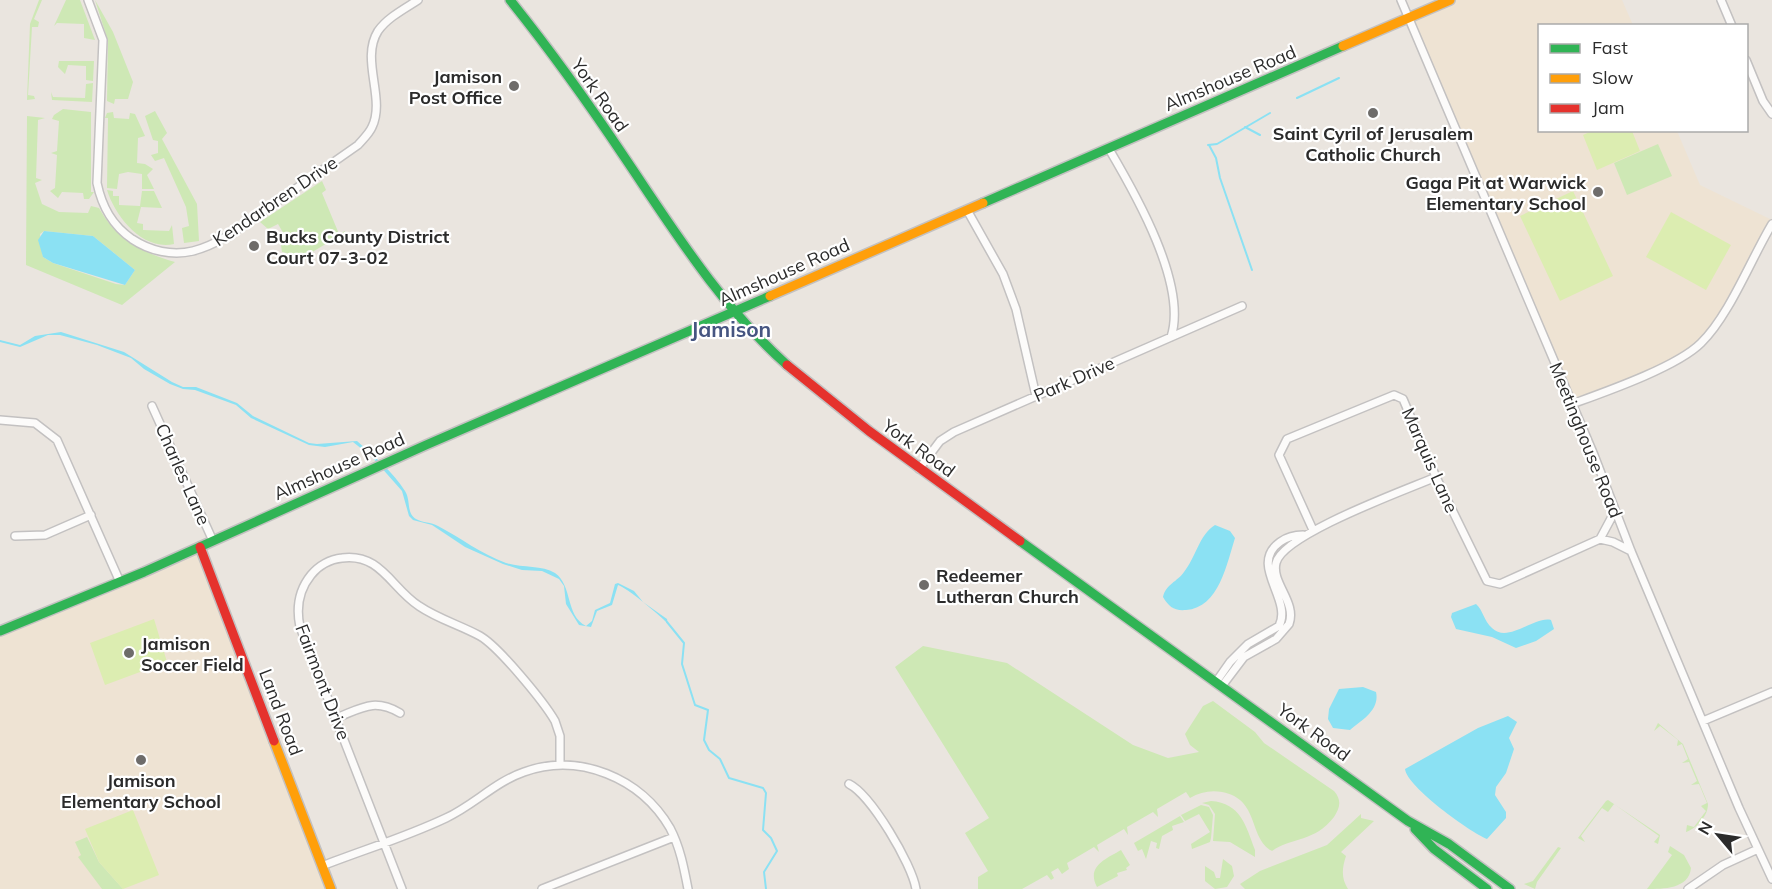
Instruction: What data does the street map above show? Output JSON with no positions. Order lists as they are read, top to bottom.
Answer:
{
  "streets": {
    "main road": ["Almshouse Road", "York Road", "Land Road"],
    "street": [
      "Kendarbren Drive",
      "Park Drive",
      "Meetinghouse Road",
      "Marquis Lane",
      "Charles Lane",
      "Fairmont Drive"
    ]
  },
  "crossings": [
    ["Almshouse Road", "York Road"],
    ["Almshouse Road", "Meetinghouse Road"],
    ["Almshouse Road", "Charles Lane"],
    ["Almshouse Road", "Land Road"],
    ["York Road", "Park Drive"]
  ],
  "districts": ["Jamison"],
  "places": [
    "Jamison Post Office",
    "Saint Cyril of Jerusalem Catholic Church",
    "Gaga Pit at Warwick Elementary School",
    "Bucks County District Court 07-3-02",
    "Redeemer Lutheran Church",
    "Jamison Soccer Field",
    "Jamison Elementary School"
  ],
  "legend": ["Fast", "Slow", "Jam"],
  "north": "top left"
}
